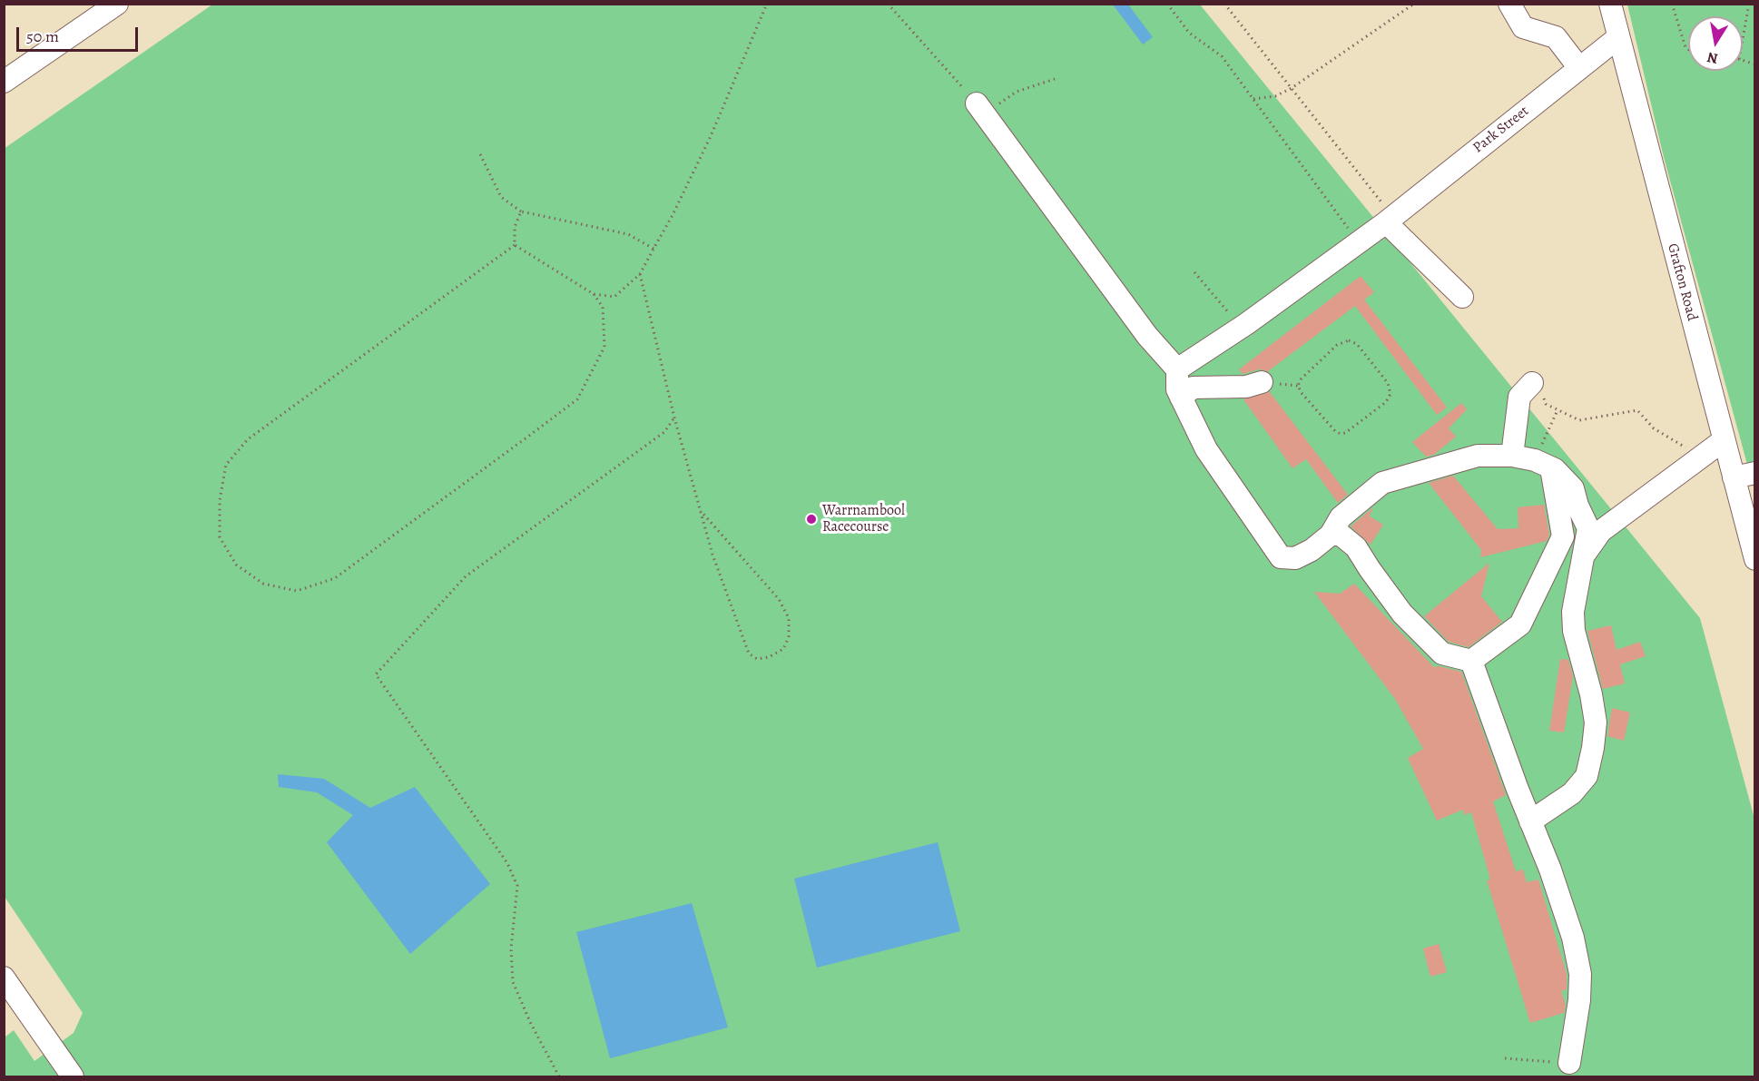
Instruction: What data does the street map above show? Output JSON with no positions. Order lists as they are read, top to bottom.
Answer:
{
  "streets": {
    "street": ["Park Street", "Grafton Road"]
  },
  "crossings": [
    ["Park Street", "Grafton Road"]
  ],
  "places": ["Warrnambool Racecourse"],
  "scale_bar": "50 m",
  "north": "bottom"
}
